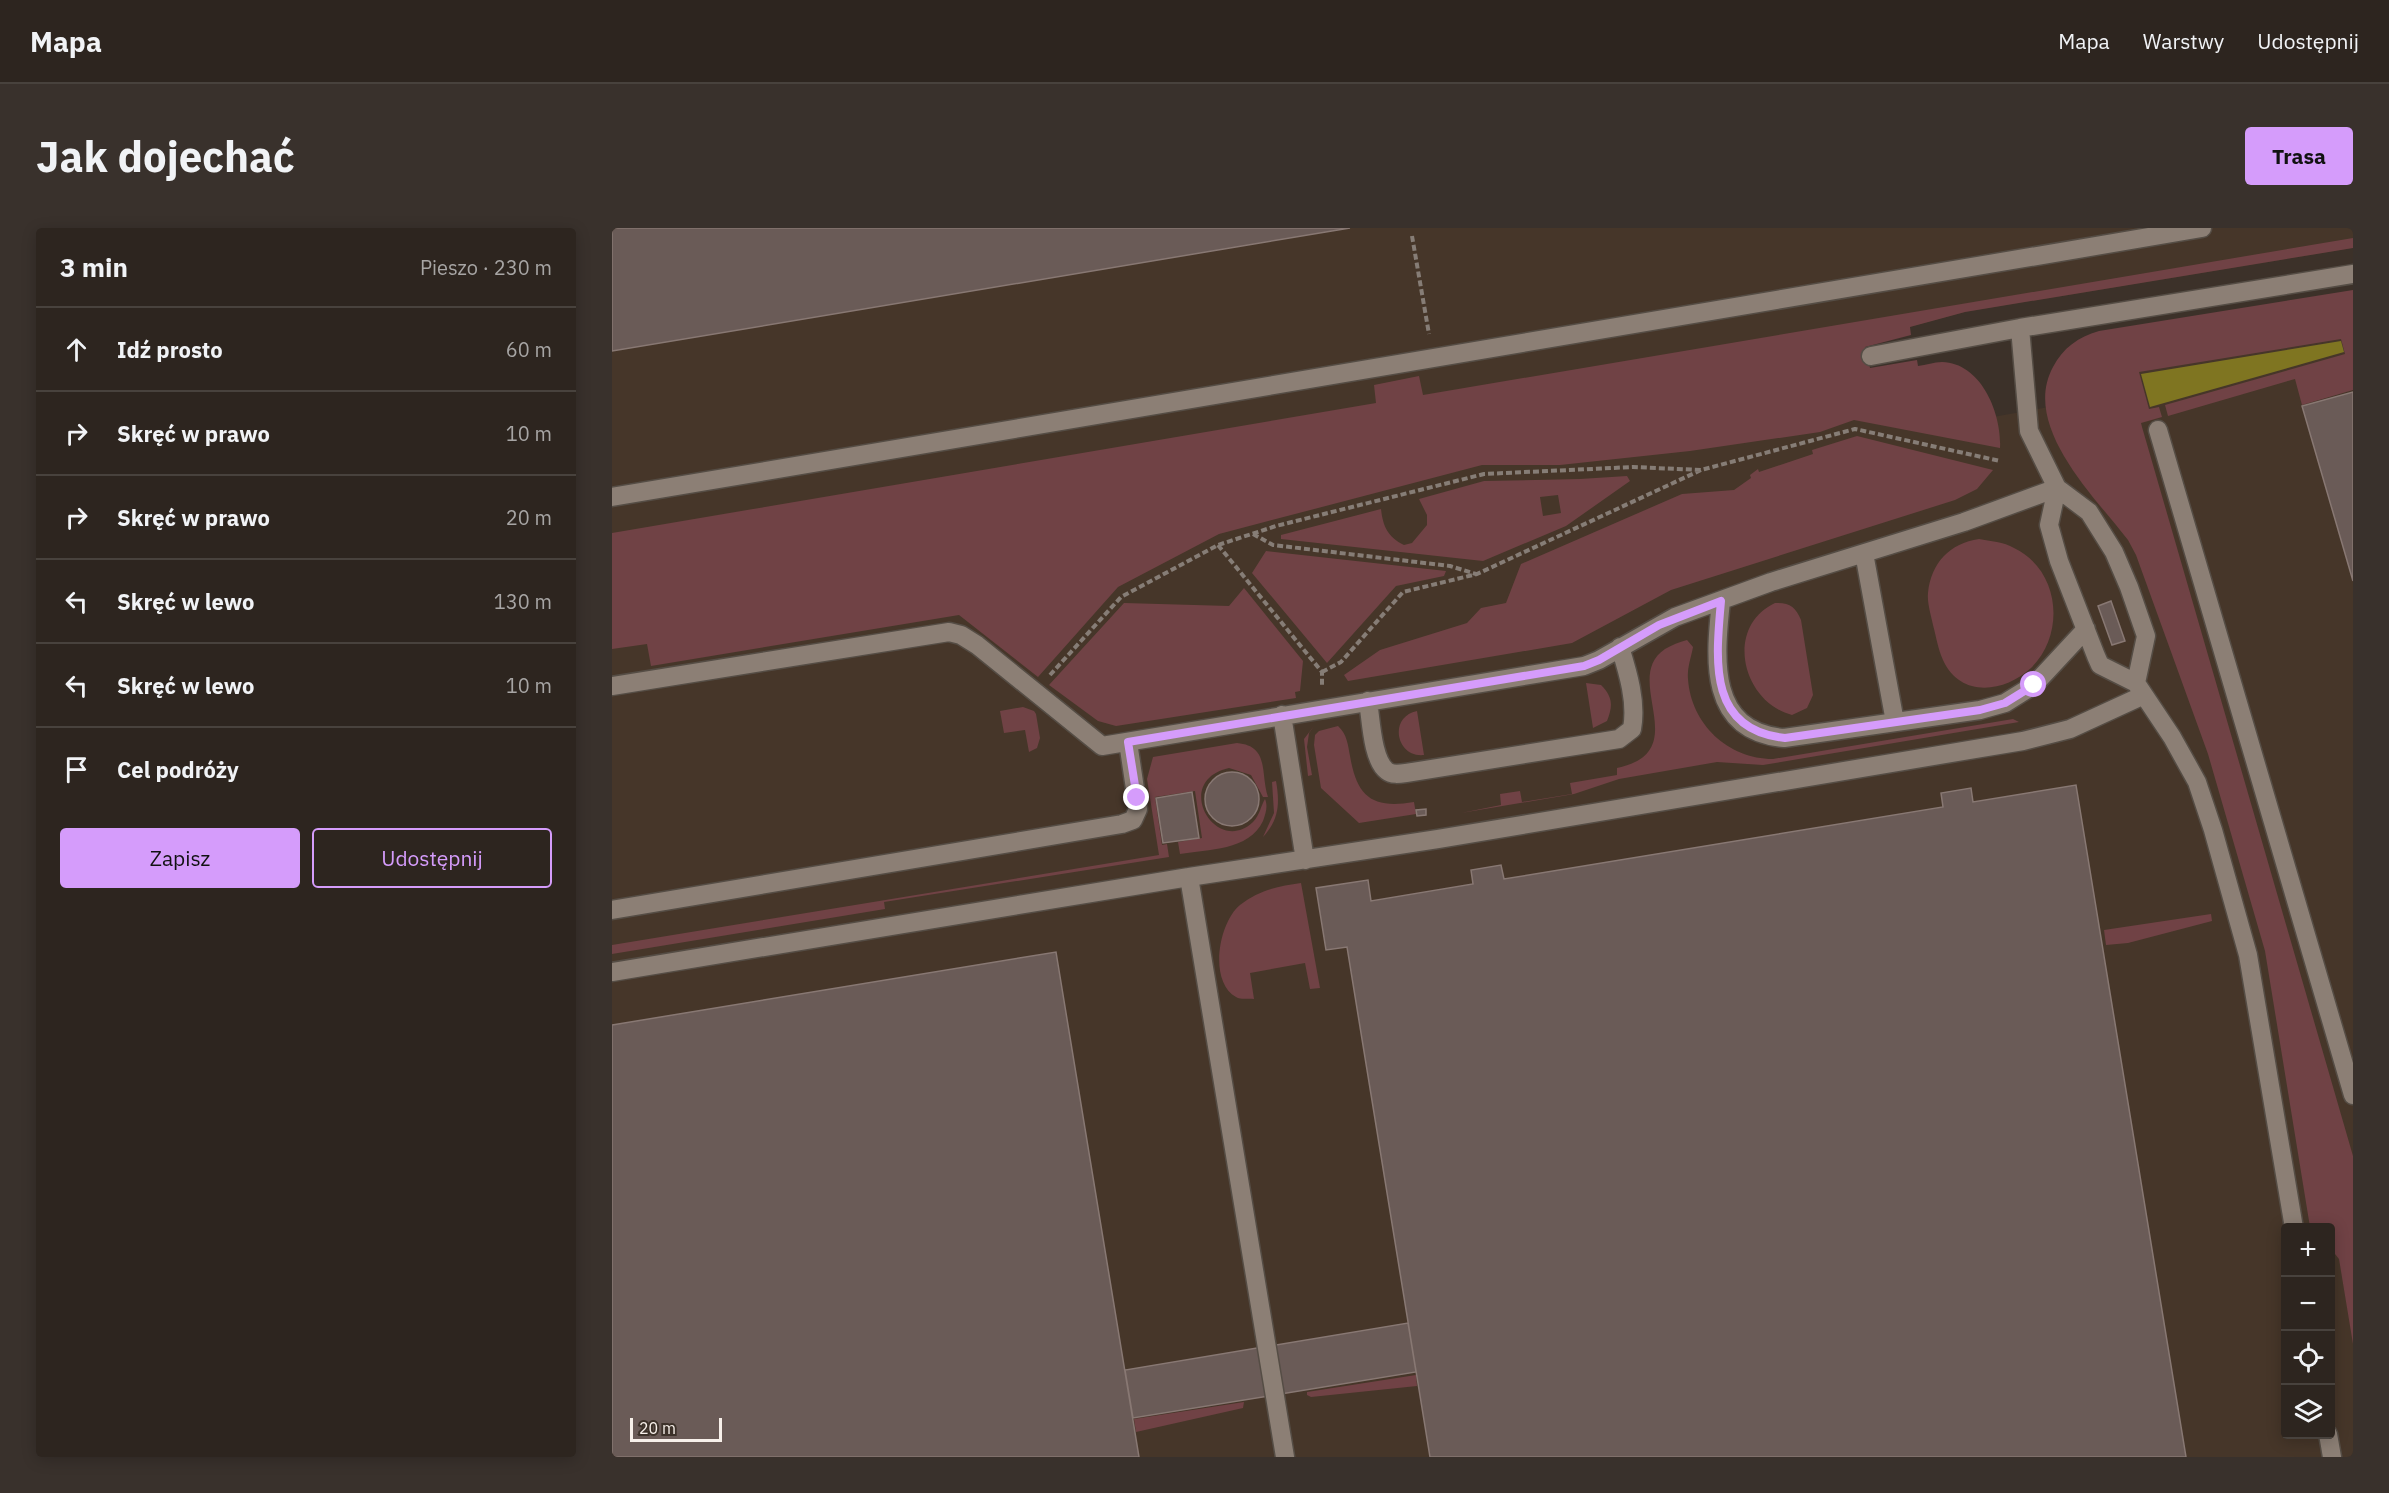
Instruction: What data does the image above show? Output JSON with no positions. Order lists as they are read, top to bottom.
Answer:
{
  "scale_bar": "20 m",
  "page": {
    "header": "Mapa",
    "nav": ["Mapa", "Warstwy", "Udostępnij"],
    "buttons": [
      "Trasa",
      ["Zapisz", "Udostępnij"]
    ],
    "title": "Jak dojechać",
    "heading": ["3 min", "Pieszo · 230 m"],
    "list": [
      ["Idź prosto", "60 m"],
      ["Skręć w prawo", "10 m"],
      ["Skręć w prawo", "20 m"],
      ["Skręć w lewo", "130 m"],
      ["Skręć w lewo", "10 m"],
      "Cel podróży"
    ],
    "map_buttons": ["+", "−"],
    "scale": "20 m"
  }
}
